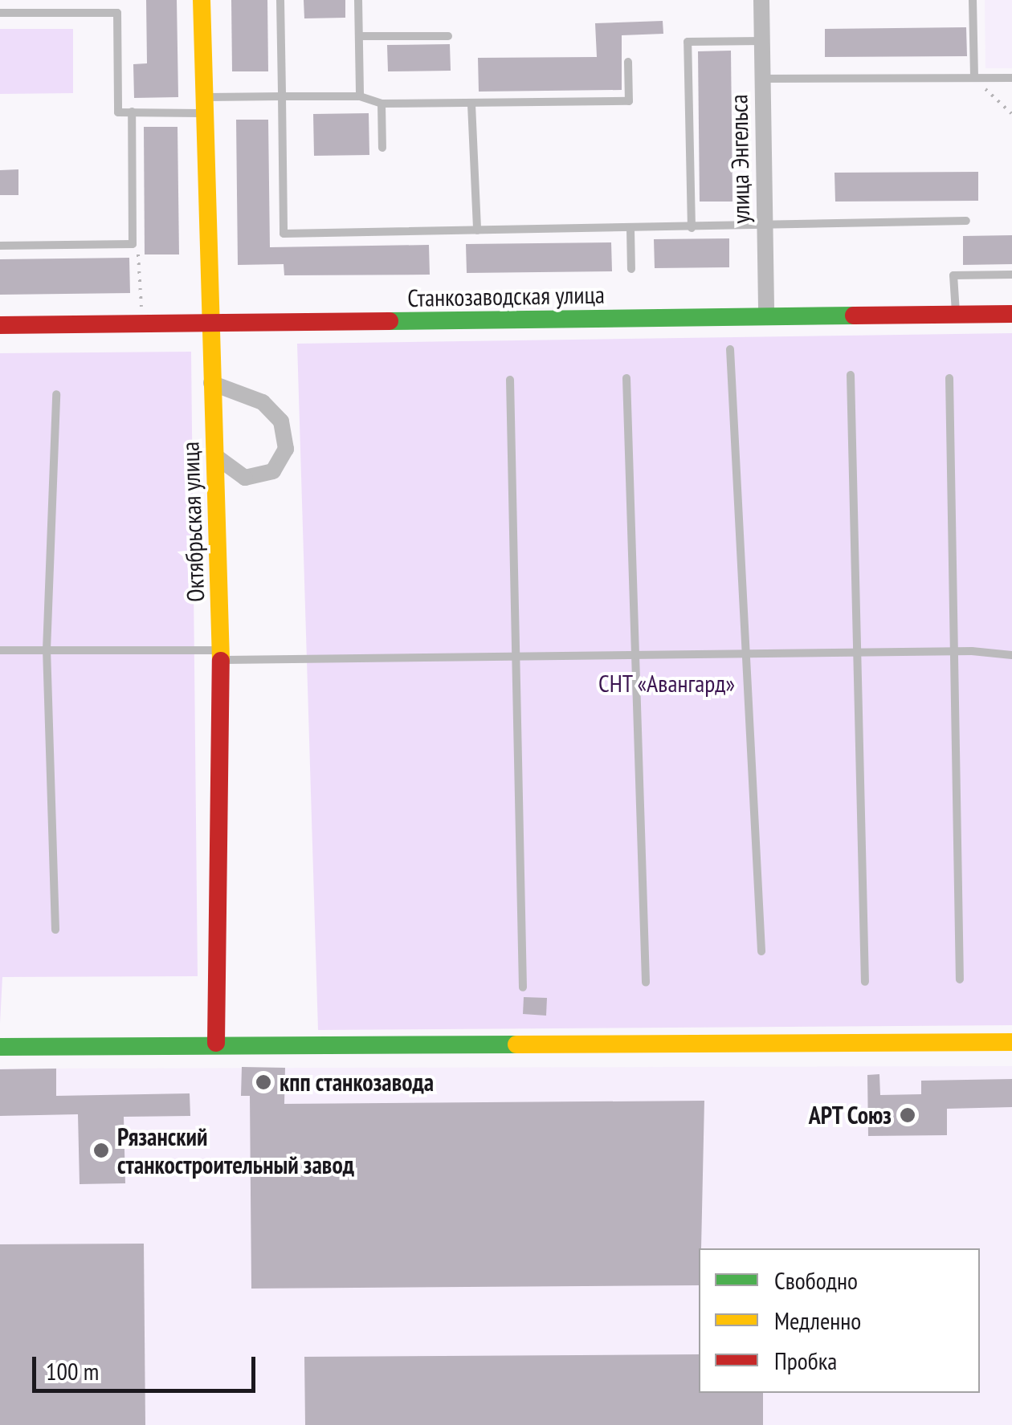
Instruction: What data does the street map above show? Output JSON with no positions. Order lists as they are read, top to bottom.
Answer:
{
  "streets": {
    "street": ["улица Энгельса", "Станкозаводская улица", "Октябрьская улица"]
  },
  "crossings": [
    ["улица Энгельса", "Станкозаводская улица"],
    ["Станкозаводская улица", "Октябрьская улица"]
  ],
  "parks": ["СНТ «Авангард»"],
  "places": ["кпп станкозавода", "АРТ Союз", "Рязанский станкостроительный завод"],
  "legend": ["Свободно", "Медленно", "Пробка"],
  "scale_bar": "100 m"
}
